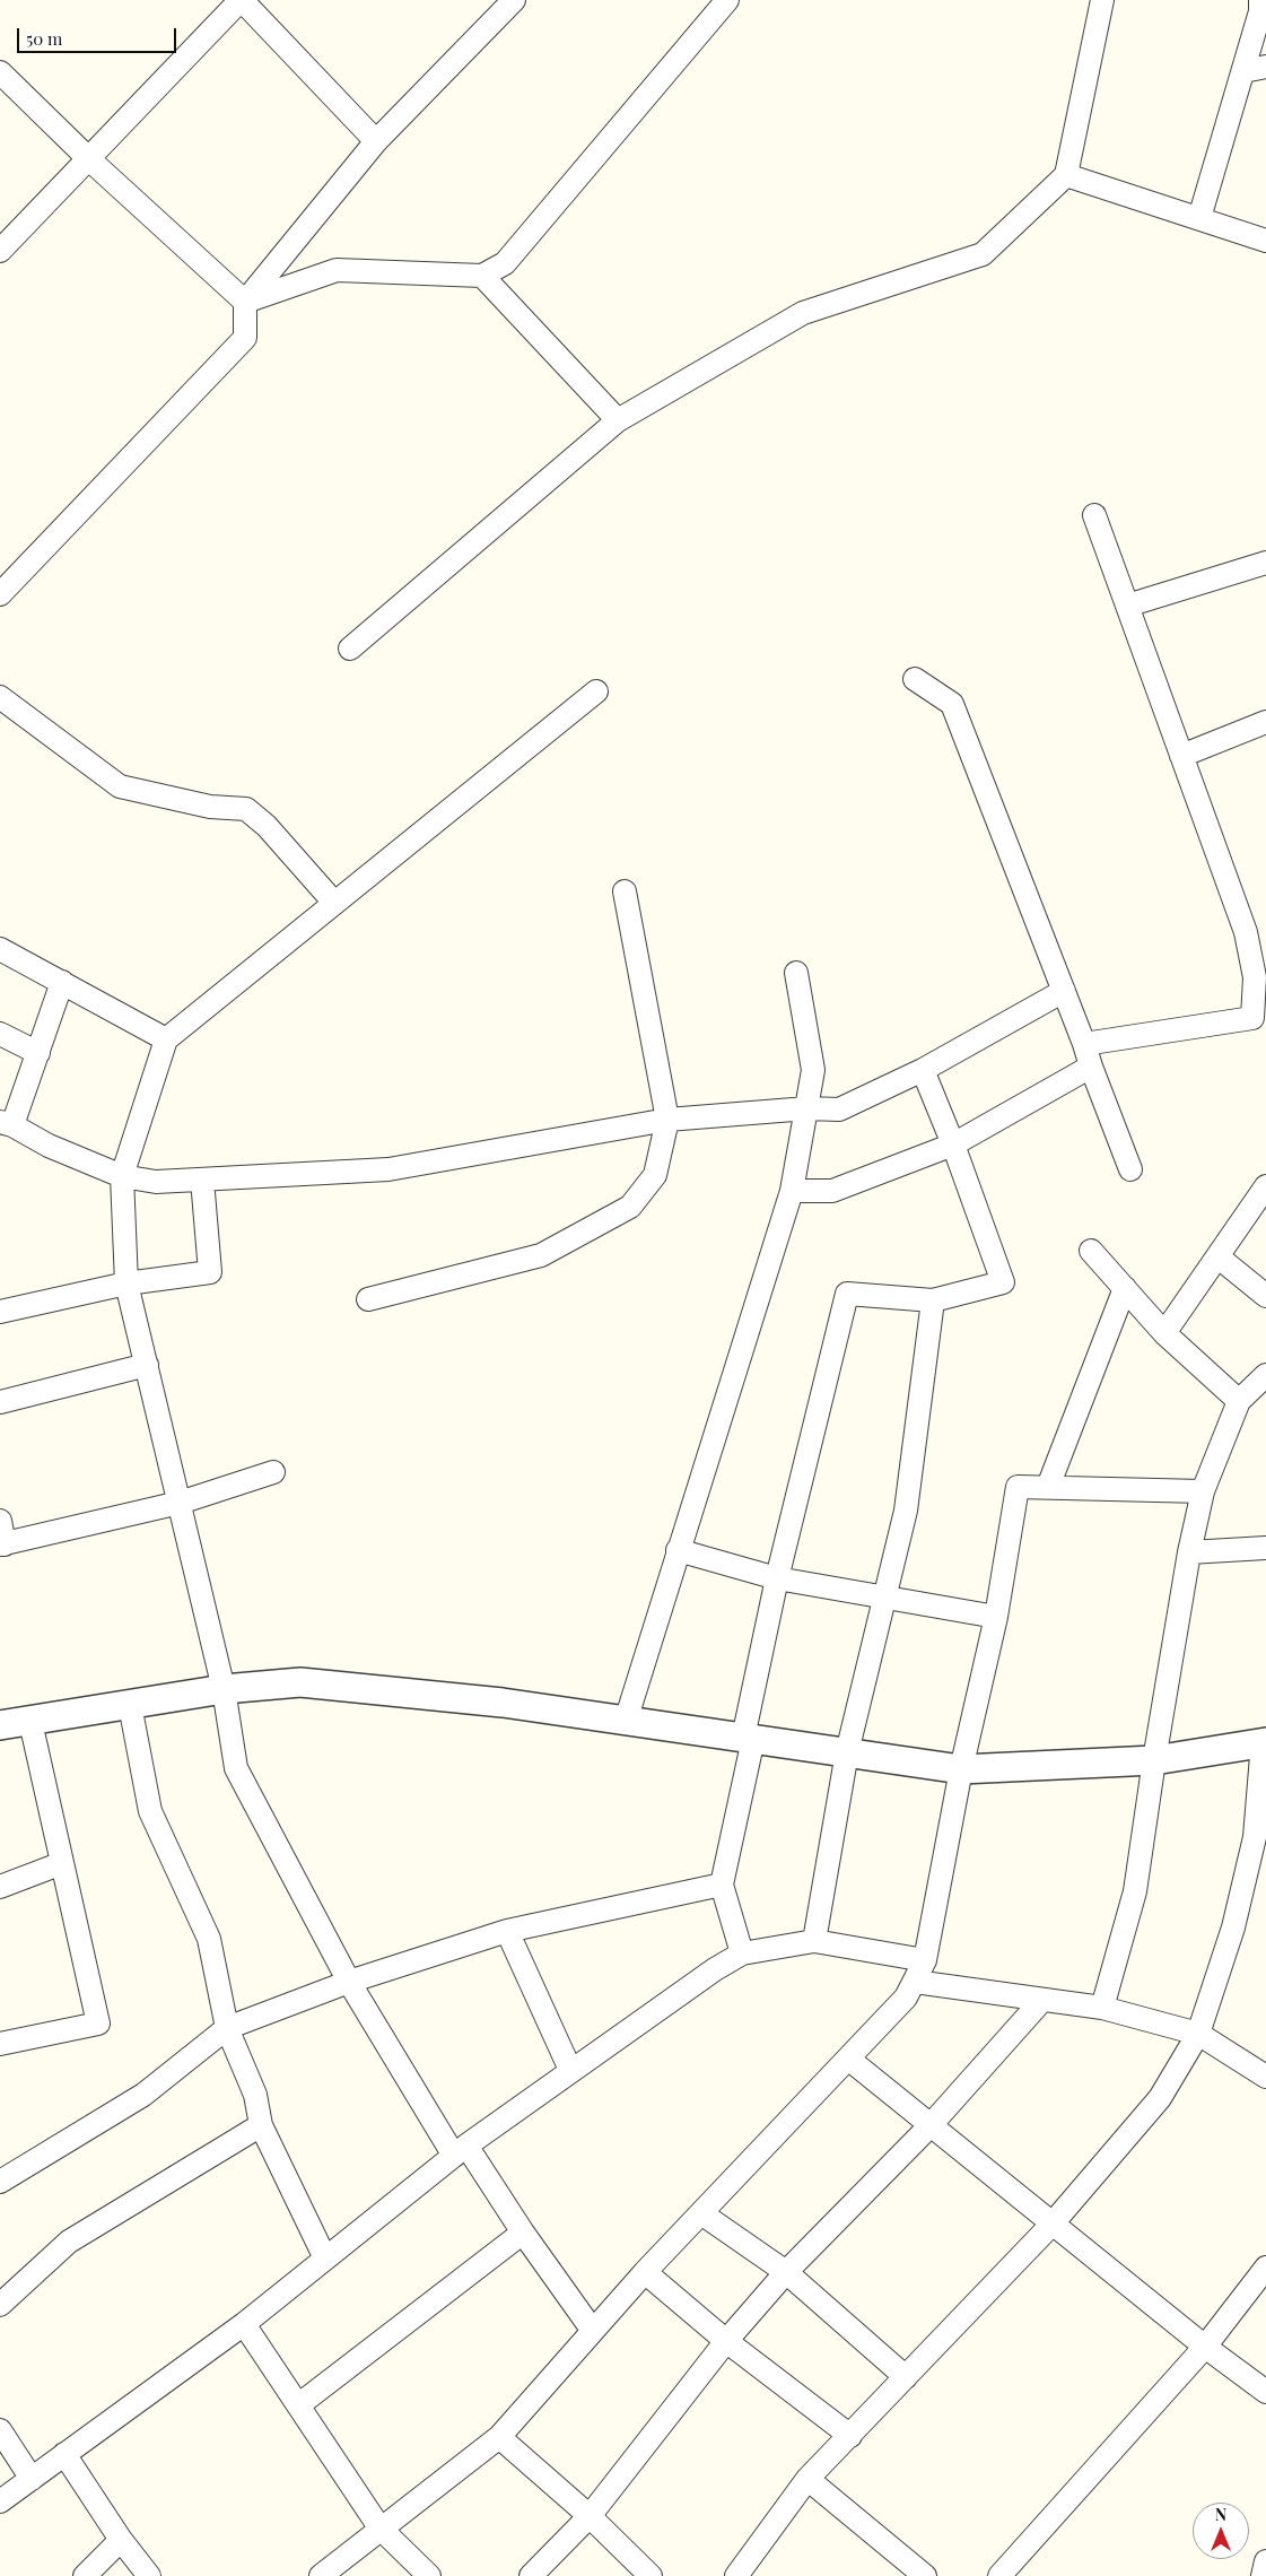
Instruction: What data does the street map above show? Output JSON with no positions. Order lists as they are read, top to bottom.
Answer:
{
  "scale_bar": "50 m",
  "north": "top"
}
